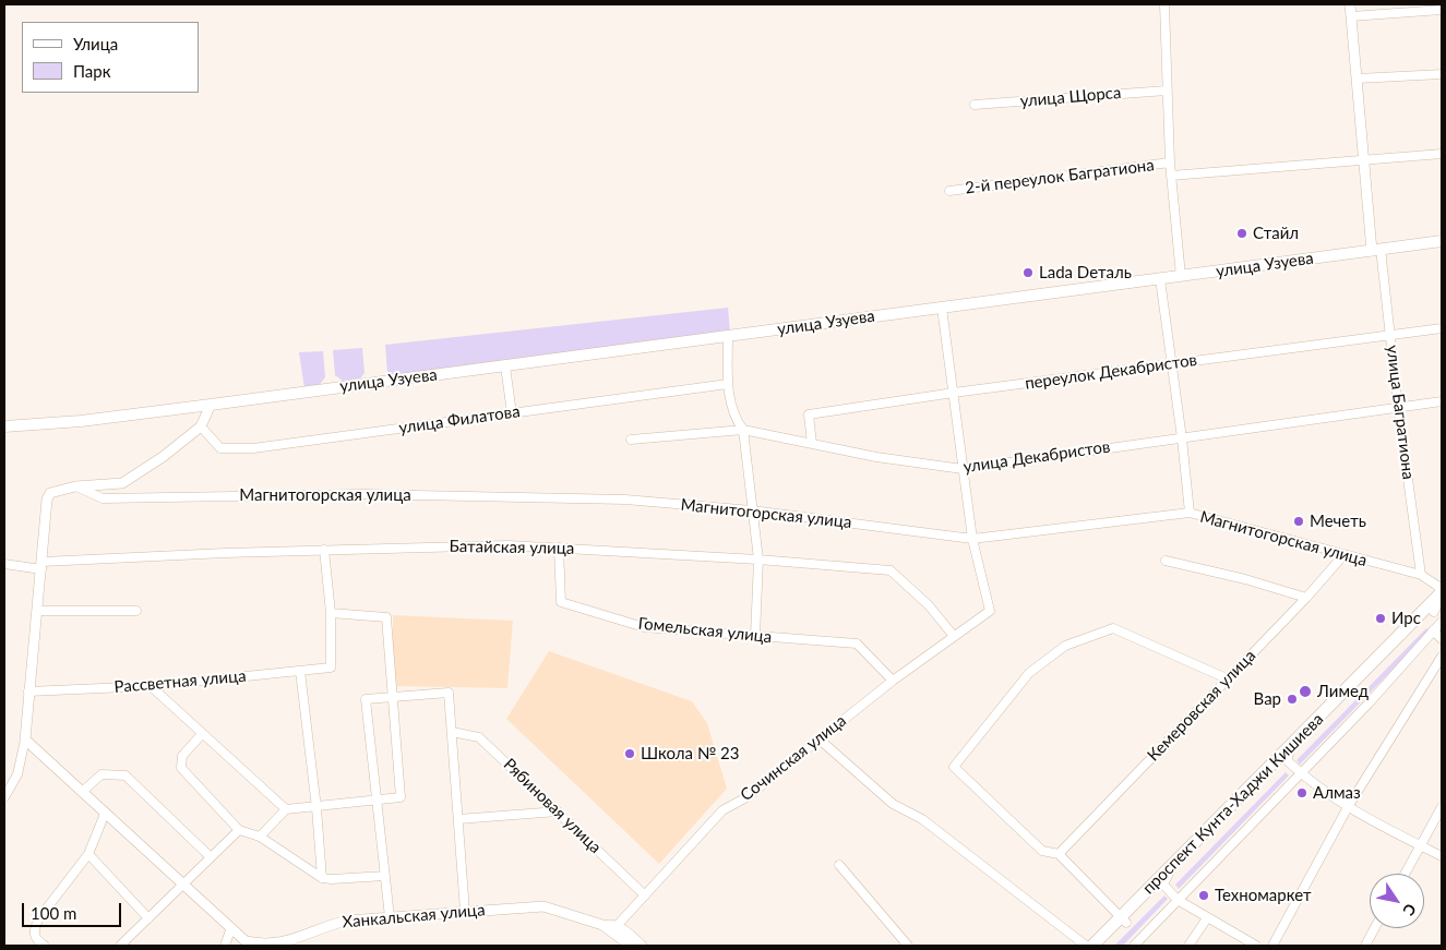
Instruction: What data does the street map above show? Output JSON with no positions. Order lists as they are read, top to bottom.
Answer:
{
  "streets": {
    "main road": ["улица Узуева", "проспект Кунта-Хаджи Кишиева"],
    "street": [
      "улица Щорса",
      "2-й переулок Багратиона",
      "переулок Декабристов",
      "улица Багратиона",
      "улица Филатова",
      "улица Декабристов",
      "Магнитогорская улица",
      "Батайская улица",
      "Гомельская улица",
      "Рассветная улица",
      "Кемеровская улица",
      "Сочинская улица",
      "Рябиновая улица",
      "Ханкальская улица"
    ]
  },
  "crossings": [
    ["улица Узуева", "улица Багратиона"],
    ["переулок Декабристов", "улица Багратиона"],
    ["переулок Декабристов", "улица Декабристов"],
    ["улица Багратиона", "улица Декабристов"],
    ["улица Багратиона", "Магнитогорская улица"],
    ["Магнитогорская улица", "Кемеровская улица"],
    ["Магнитогорская улица", "Сочинская улица"],
    ["Магнитогорская улица", "проспект Кунта-Хаджи Кишиева"],
    ["Батайская улица", "Гомельская улица"],
    ["Батайская улица", "Сочинская улица"],
    ["Гомельская улица", "Сочинская улица"],
    ["Сочинская улица", "Рябиновая улица"],
    ["Сочинская улица", "Ханкальская улица"]
  ],
  "places": [
    "Стайл",
    "Lada Dеталь",
    "Мечеть",
    "Ирс",
    "Лимед",
    "Вар",
    "Школа № 23",
    "Алмаз",
    "Техномаркет"
  ],
  "legend": ["Улица", "Парк"],
  "scale_bar": "100 m",
  "north": "bottom right"
}
